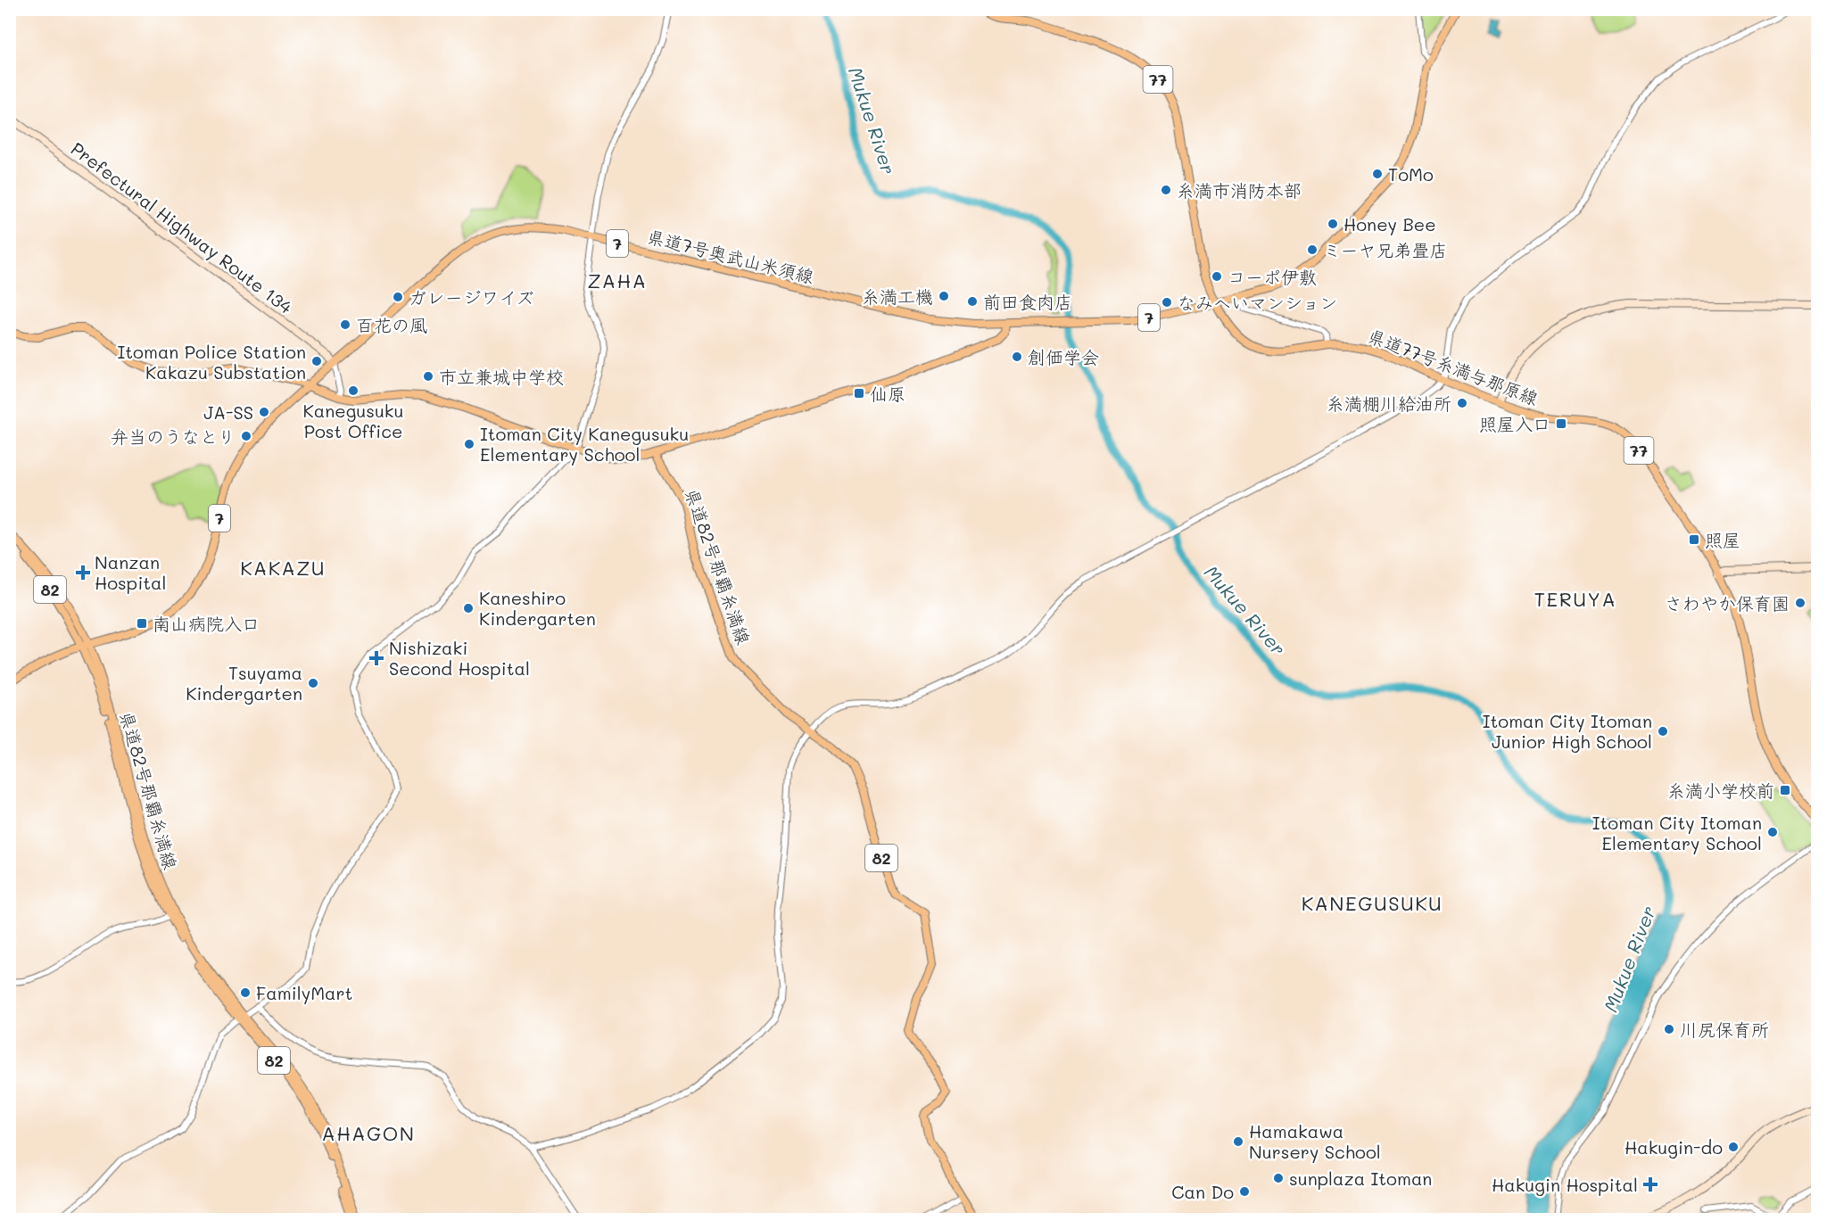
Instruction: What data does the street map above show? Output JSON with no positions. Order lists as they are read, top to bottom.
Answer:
{
  "streets": {
    "main road": [
      "77",
      "Prefectural Highway Route 134",
      "7",
      "県道7号奥武山米須線",
      "県道77号糸満与那原線",
      "県道82号那覇糸満線",
      "82"
    ]
  },
  "crossings": [
    ["Prefectural Highway Route 134", "県道7号奥武山米須線"],
    ["県道7号奥武山米須線", "県道77号糸満与那原線"],
    ["県道7号奥武山米須線", "県道82号那覇糸満線"]
  ],
  "districts": [
    "ZAHA",
    "KAKAZU",
    "TERUYA",
    "KANEGUSUKU",
    "AHAGON"
  ],
  "water": ["Mukue River"],
  "places": {
    "other": [
      "ToMo",
      "糸満市消防本部",
      "Honey Bee",
      "ミーヤ兄弟畳店",
      "コーポ伊敷",
      "糸満工機",
      "ガレージワイズ",
      "前田食肉店",
      "なみへいマンション",
      "百花の風",
      "創価学会",
      "Itoman Police Station Kakazu Substation",
      "市立兼城中学校",
      "Kanegusuku Post Office",
      "糸満棚川給油所",
      "JA-SS",
      "弁当のうなとり",
      "Itoman City Kanegusuku Elementary School",
      "さわやか保育園",
      "Kaneshiro Kindergarten",
      "Tsuyama Kindergarten",
      "Itoman City Itoman Junior High School",
      "Itoman City Itoman Elementary School",
      "FamilyMart",
      "川尻保育所",
      "Hamakawa Nursery School",
      "Hakugin-do",
      "sunplaza Itoman",
      "Can Do"
    ],
    "transit": [
      "仙原",
      "照屋入口",
      "照屋",
      "南山病院入口",
      "糸満小学校前"
    ],
    "health": ["Nanzan Hospital", "Nishizaki Second Hospital", "Hakugin Hospital"]
  }
}
